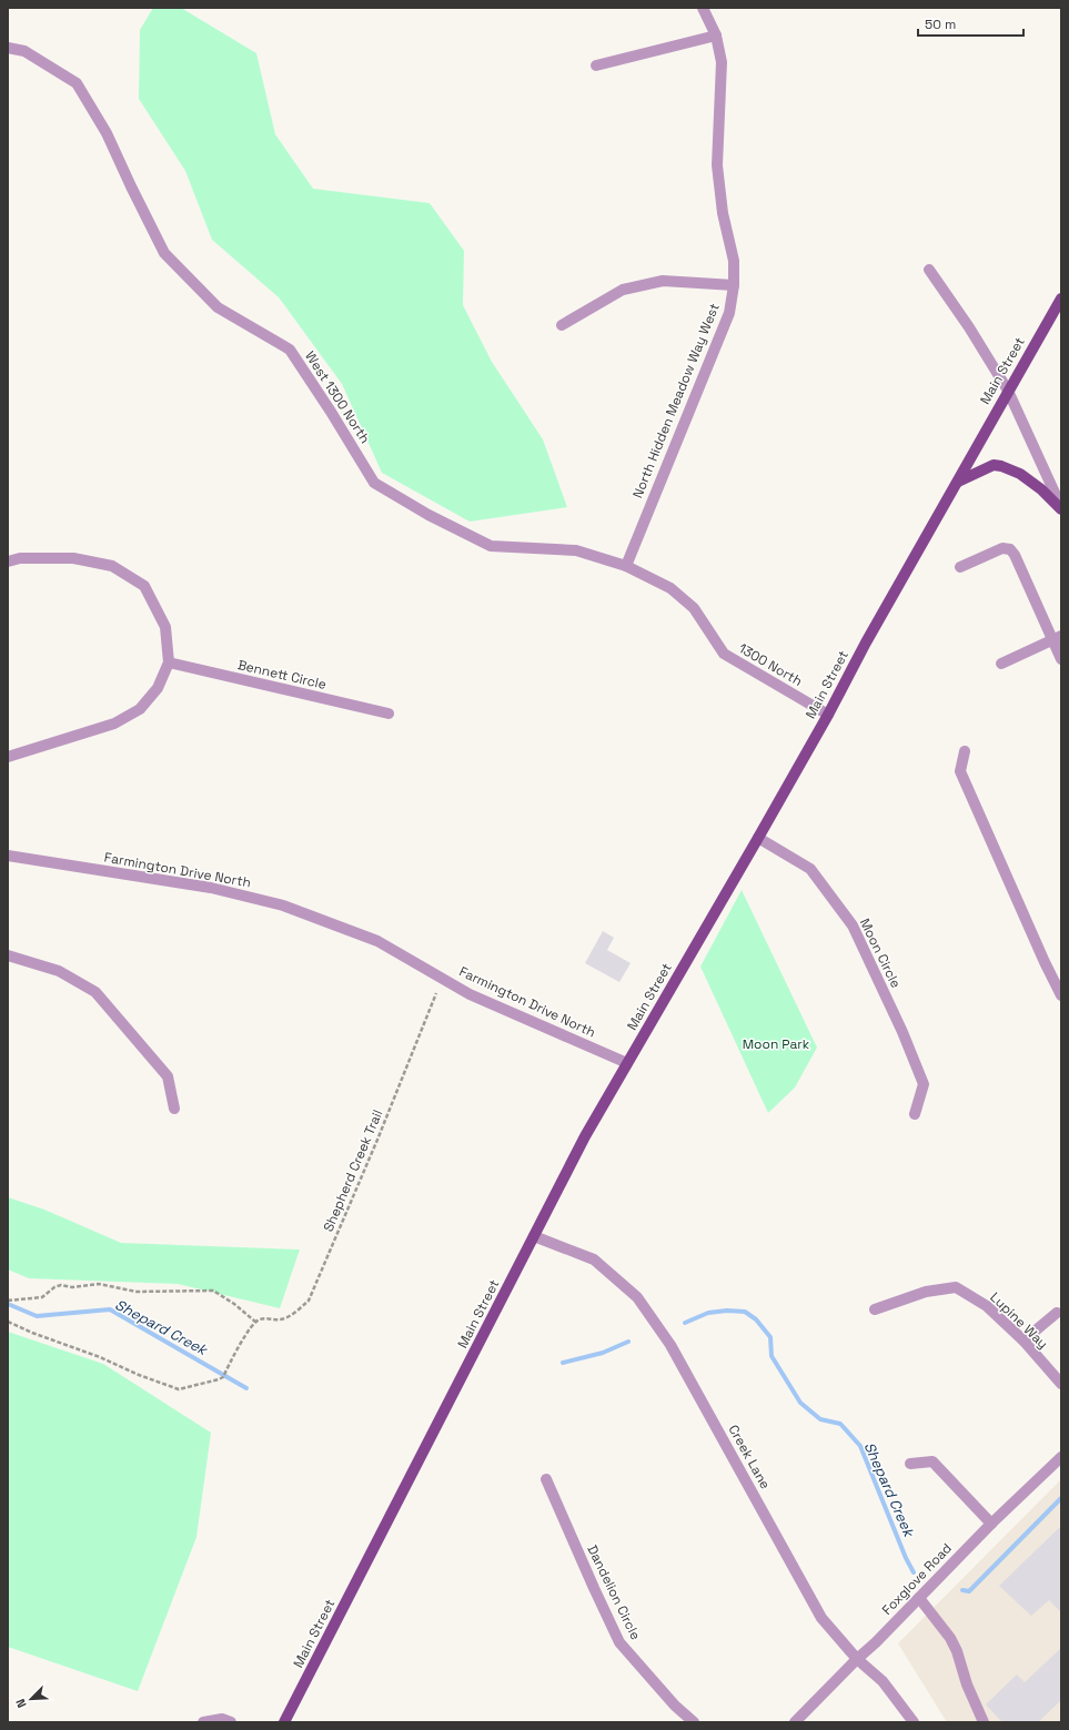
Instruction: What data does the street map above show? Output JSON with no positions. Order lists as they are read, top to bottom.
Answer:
{
  "streets": {
    "main road": ["Main Street"],
    "street": [
      "West 1300 North",
      "North Hidden Meadow Way West",
      "1300 North",
      "Bennett Circle",
      "Farmington Drive North",
      "Moon Circle",
      "Lupine Way",
      "Creek Lane",
      "Foxglove Road",
      "Dandelion Circle"
    ],
    "path": ["Shepherd Creek Trail"]
  },
  "crossings": [
    ["Main Street", "1300 North"],
    ["Main Street", "Farmington Drive North"],
    ["Main Street", "Moon Circle"],
    ["Main Street", "Creek Lane"],
    ["West 1300 North", "North Hidden Meadow Way West"],
    ["West 1300 North", "1300 North"],
    ["North Hidden Meadow Way West", "1300 North"],
    ["Creek Lane", "Foxglove Road"]
  ],
  "water": ["Shepard Creek"],
  "parks": ["Moon Park"],
  "scale_bar": "50 m",
  "north": "bottom left"
}
